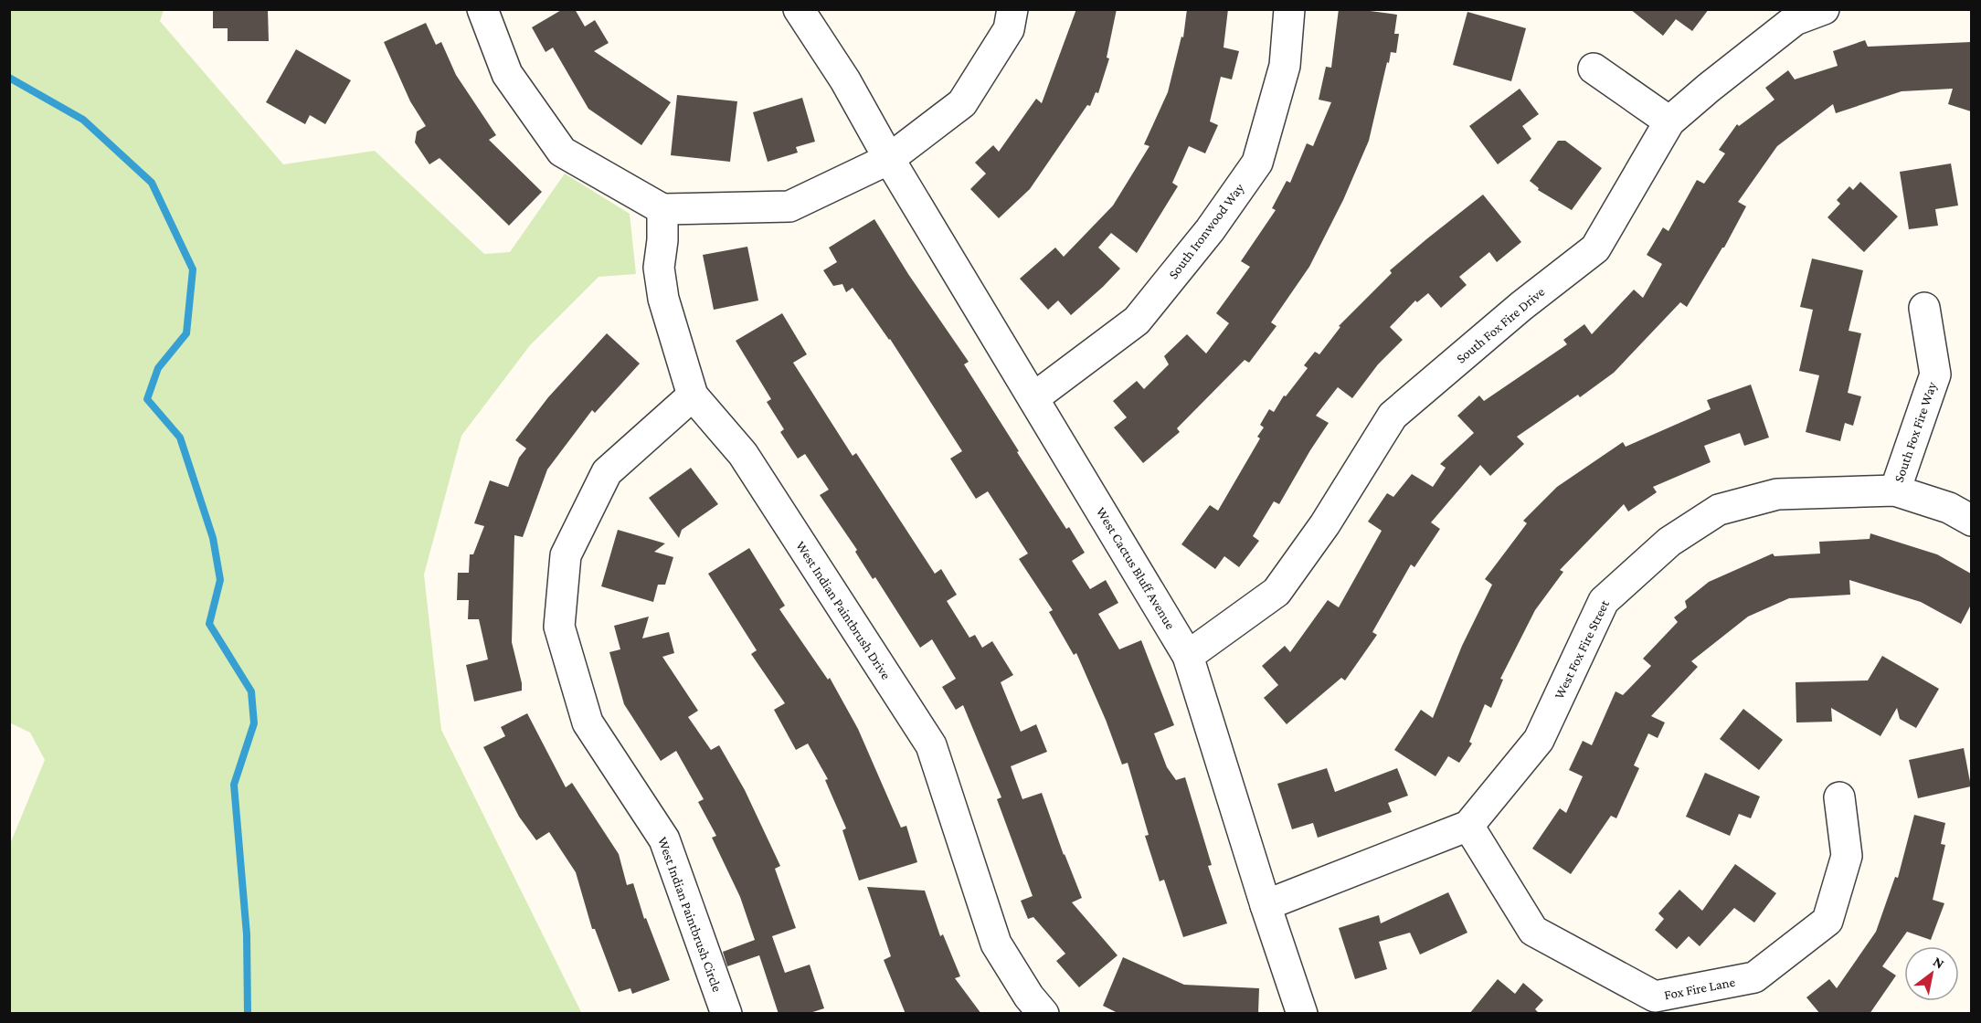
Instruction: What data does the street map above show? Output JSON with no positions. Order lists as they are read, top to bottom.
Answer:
{
  "streets": {
    "street": [
      "South Ironwood Way",
      "South Fox Fire Drive",
      "South Fox Fire Way",
      "West Cactus Bluff Avenue",
      "West Indian Paintbrush Drive",
      "West Fox Fire Street",
      "West Indian Paintbrush Circle",
      "Fox Fire Lane"
    ]
  },
  "crossings": [
    ["South Ironwood Way", "West Cactus Bluff Avenue"],
    ["South Fox Fire Drive", "West Cactus Bluff Avenue"],
    ["South Fox Fire Way", "West Fox Fire Street"],
    ["West Cactus Bluff Avenue", "West Fox Fire Street"],
    ["West Indian Paintbrush Drive", "West Indian Paintbrush Circle"],
    ["West Fox Fire Street", "Fox Fire Lane"]
  ],
  "north": "top right"
}
